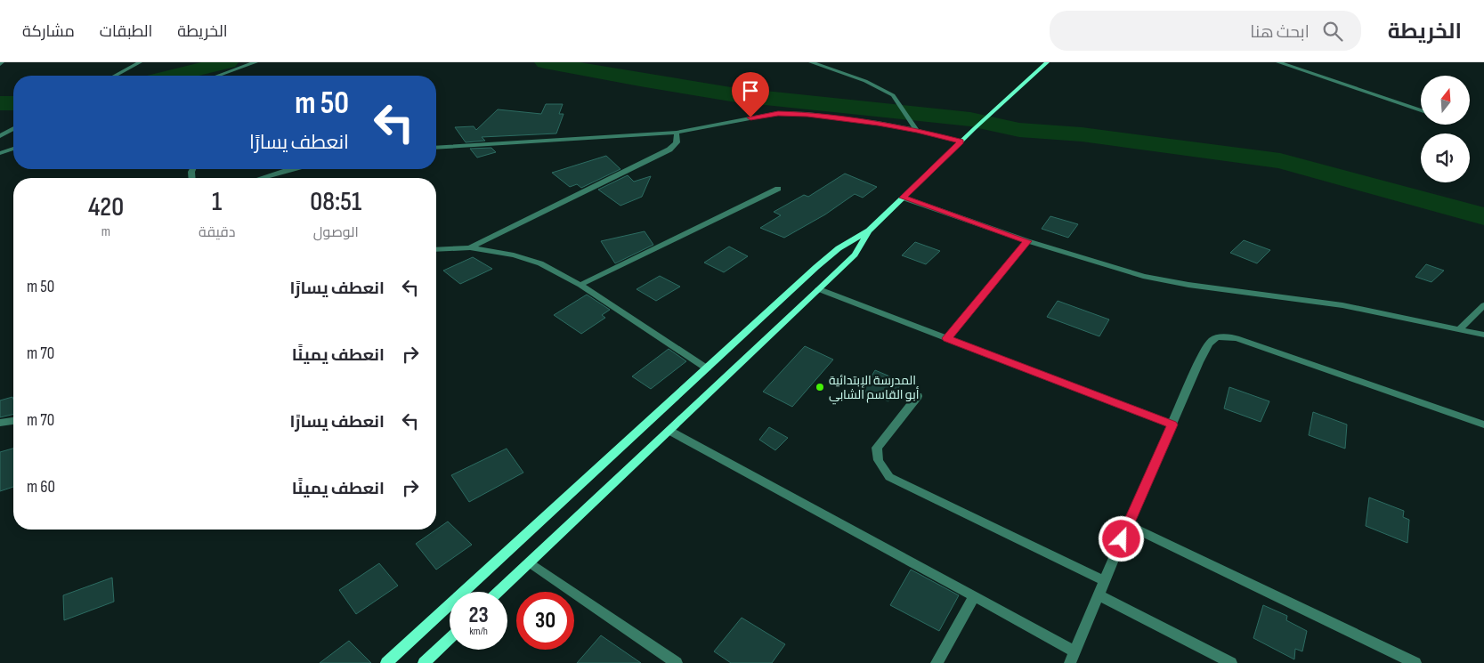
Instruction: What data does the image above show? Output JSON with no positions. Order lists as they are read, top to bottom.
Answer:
{
  "places": ["المدرسة الإبتدائية أبو القاسم الشابي"],
  "north": "top",
  "page": {
    "header": "الخريطة",
    "search": "ابحث هنا",
    "nav": ["الخريطة", "الطبقات", "مشاركة"],
    "turn": ["50 m", "انعطف يسارًا"],
    "eta": [
      "08:51",
      "الوصول",
      "1",
      "دقيقة",
      "420",
      "m"
    ],
    "list": [
      {
        "name": "انعطف يسارًا",
        "value": "50 m"
      },
      {
        "name": "انعطف يمينًا",
        "value": "70 m"
      },
      {
        "name": "انعطف يسارًا",
        "value": "70 m"
      },
      {
        "name": "انعطف يمينًا",
        "value": "60 m"
      }
    ],
    "speed": "23 km/h",
    "limit": "30"
  }
}
